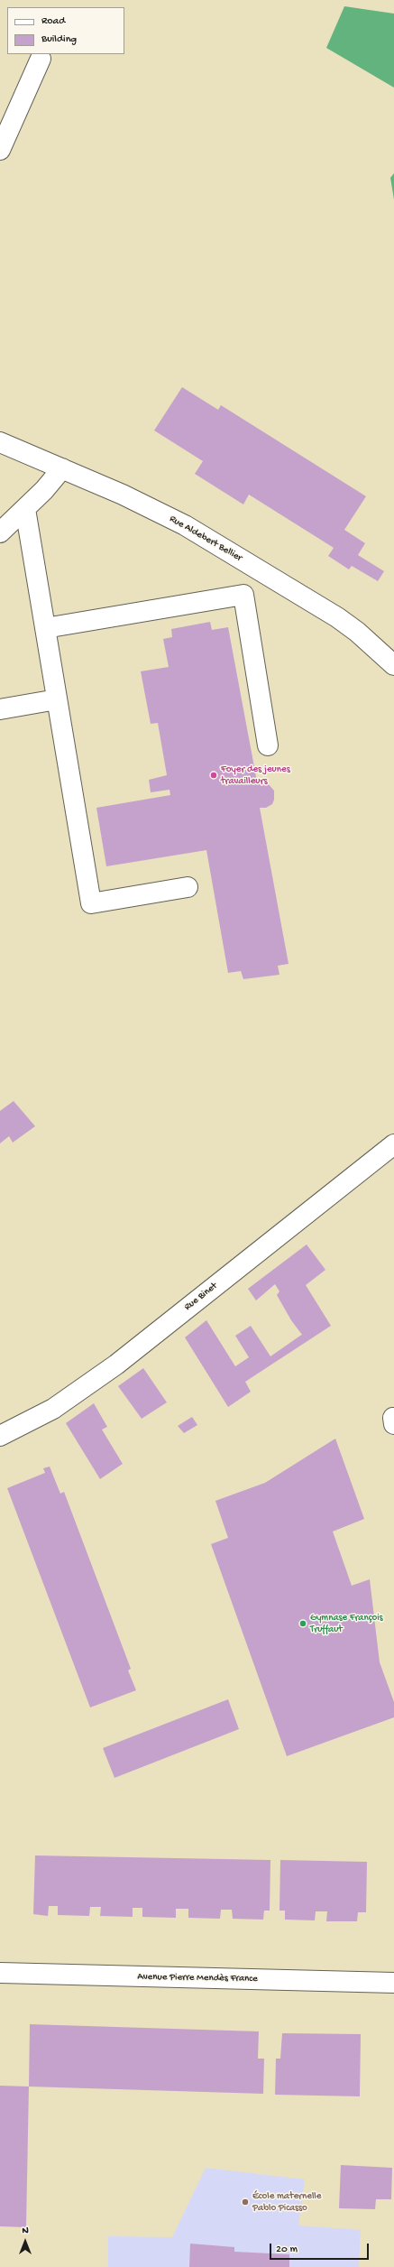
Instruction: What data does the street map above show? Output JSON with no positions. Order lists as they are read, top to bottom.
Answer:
{
  "streets": {
    "street": ["Rue Aldebert Bellier", "Rue Binet", "Avenue Pierre Mendès France"]
  },
  "places": ["Foyer des jeunes travailleurs", "Gymnase François Truffaut", "École maternelle Pablo Picasso"],
  "legend": ["Road", "Building"],
  "scale_bar": "20 m",
  "north": "top"
}
